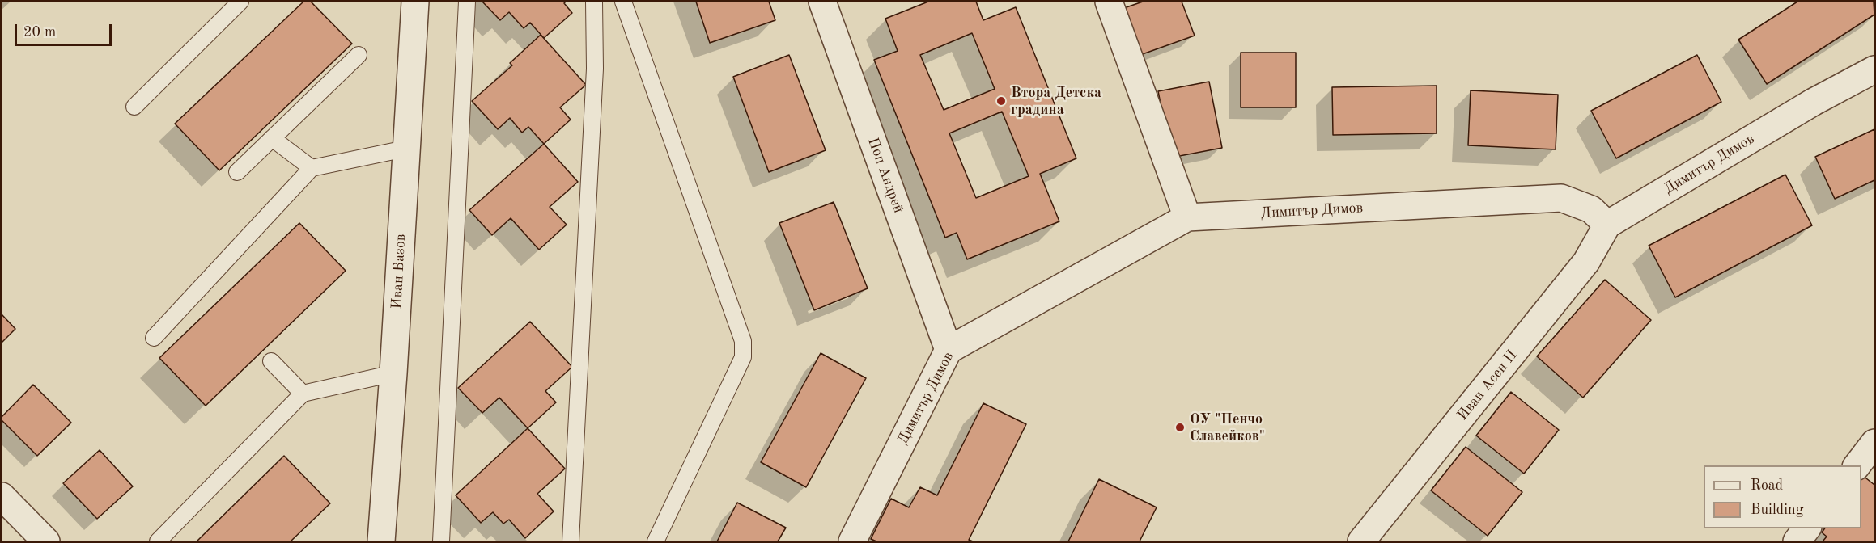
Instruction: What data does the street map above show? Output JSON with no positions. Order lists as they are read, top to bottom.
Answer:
{
  "streets": {
    "street": [
      "Димитър Димов",
      "Поп Андрей",
      "Иван Вазов",
      "Иван Асен II"
    ]
  },
  "crossings": [
    ["Димитър Димов", "Поп Андрей"],
    ["Димитър Димов", "Иван Асен II"]
  ],
  "places": ["Втора Детска градина", "ОУ \"Пенчо Славейков\""],
  "legend": ["Road", "Building"],
  "scale_bar": "20 m"
}
